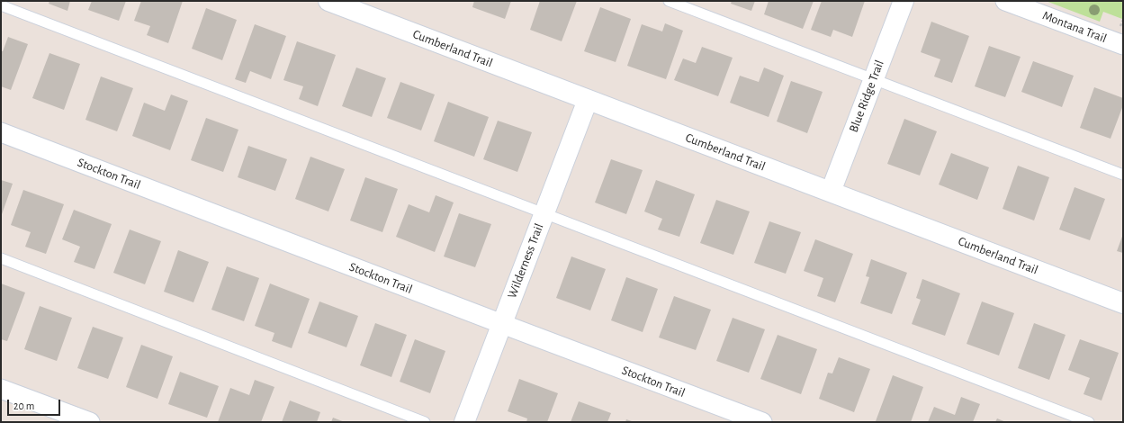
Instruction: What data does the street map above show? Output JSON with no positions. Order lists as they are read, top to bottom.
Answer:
{
  "streets": {
    "street": [
      "Montana Trail",
      "Cumberland Trail",
      "Blue Ridge Trail",
      "Stockton Trail",
      "Wilderness Trail"
    ]
  },
  "crossings": [
    ["Cumberland Trail", "Blue Ridge Trail"],
    ["Cumberland Trail", "Wilderness Trail"],
    ["Stockton Trail", "Wilderness Trail"]
  ],
  "scale_bar": "20 m"
}
